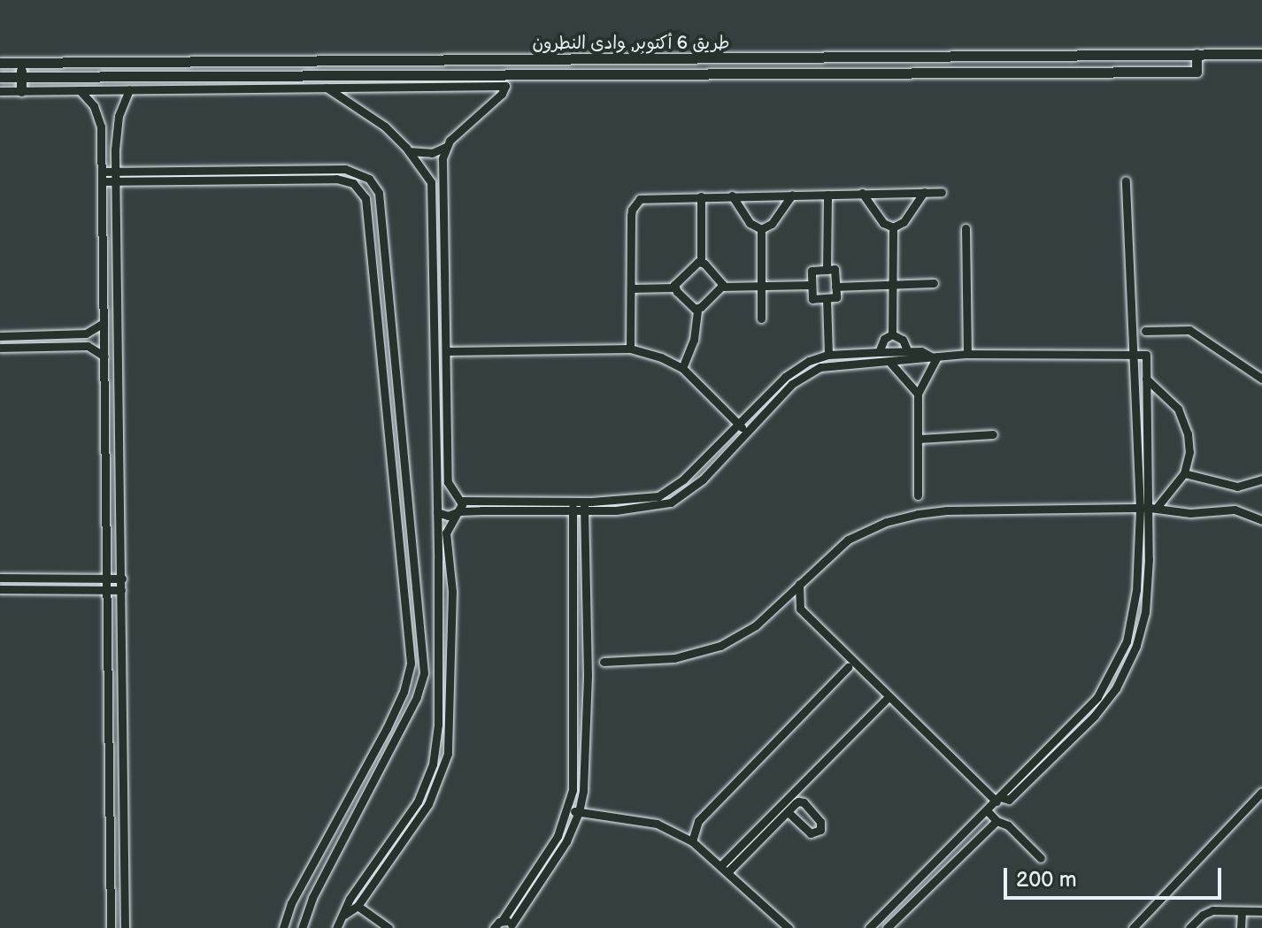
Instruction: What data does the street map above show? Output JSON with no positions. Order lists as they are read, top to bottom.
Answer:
{
  "streets": {
    "street": ["طريق 6 أكتوبر, وادى النطرون"]
  },
  "scale_bar": "200 m"
}
